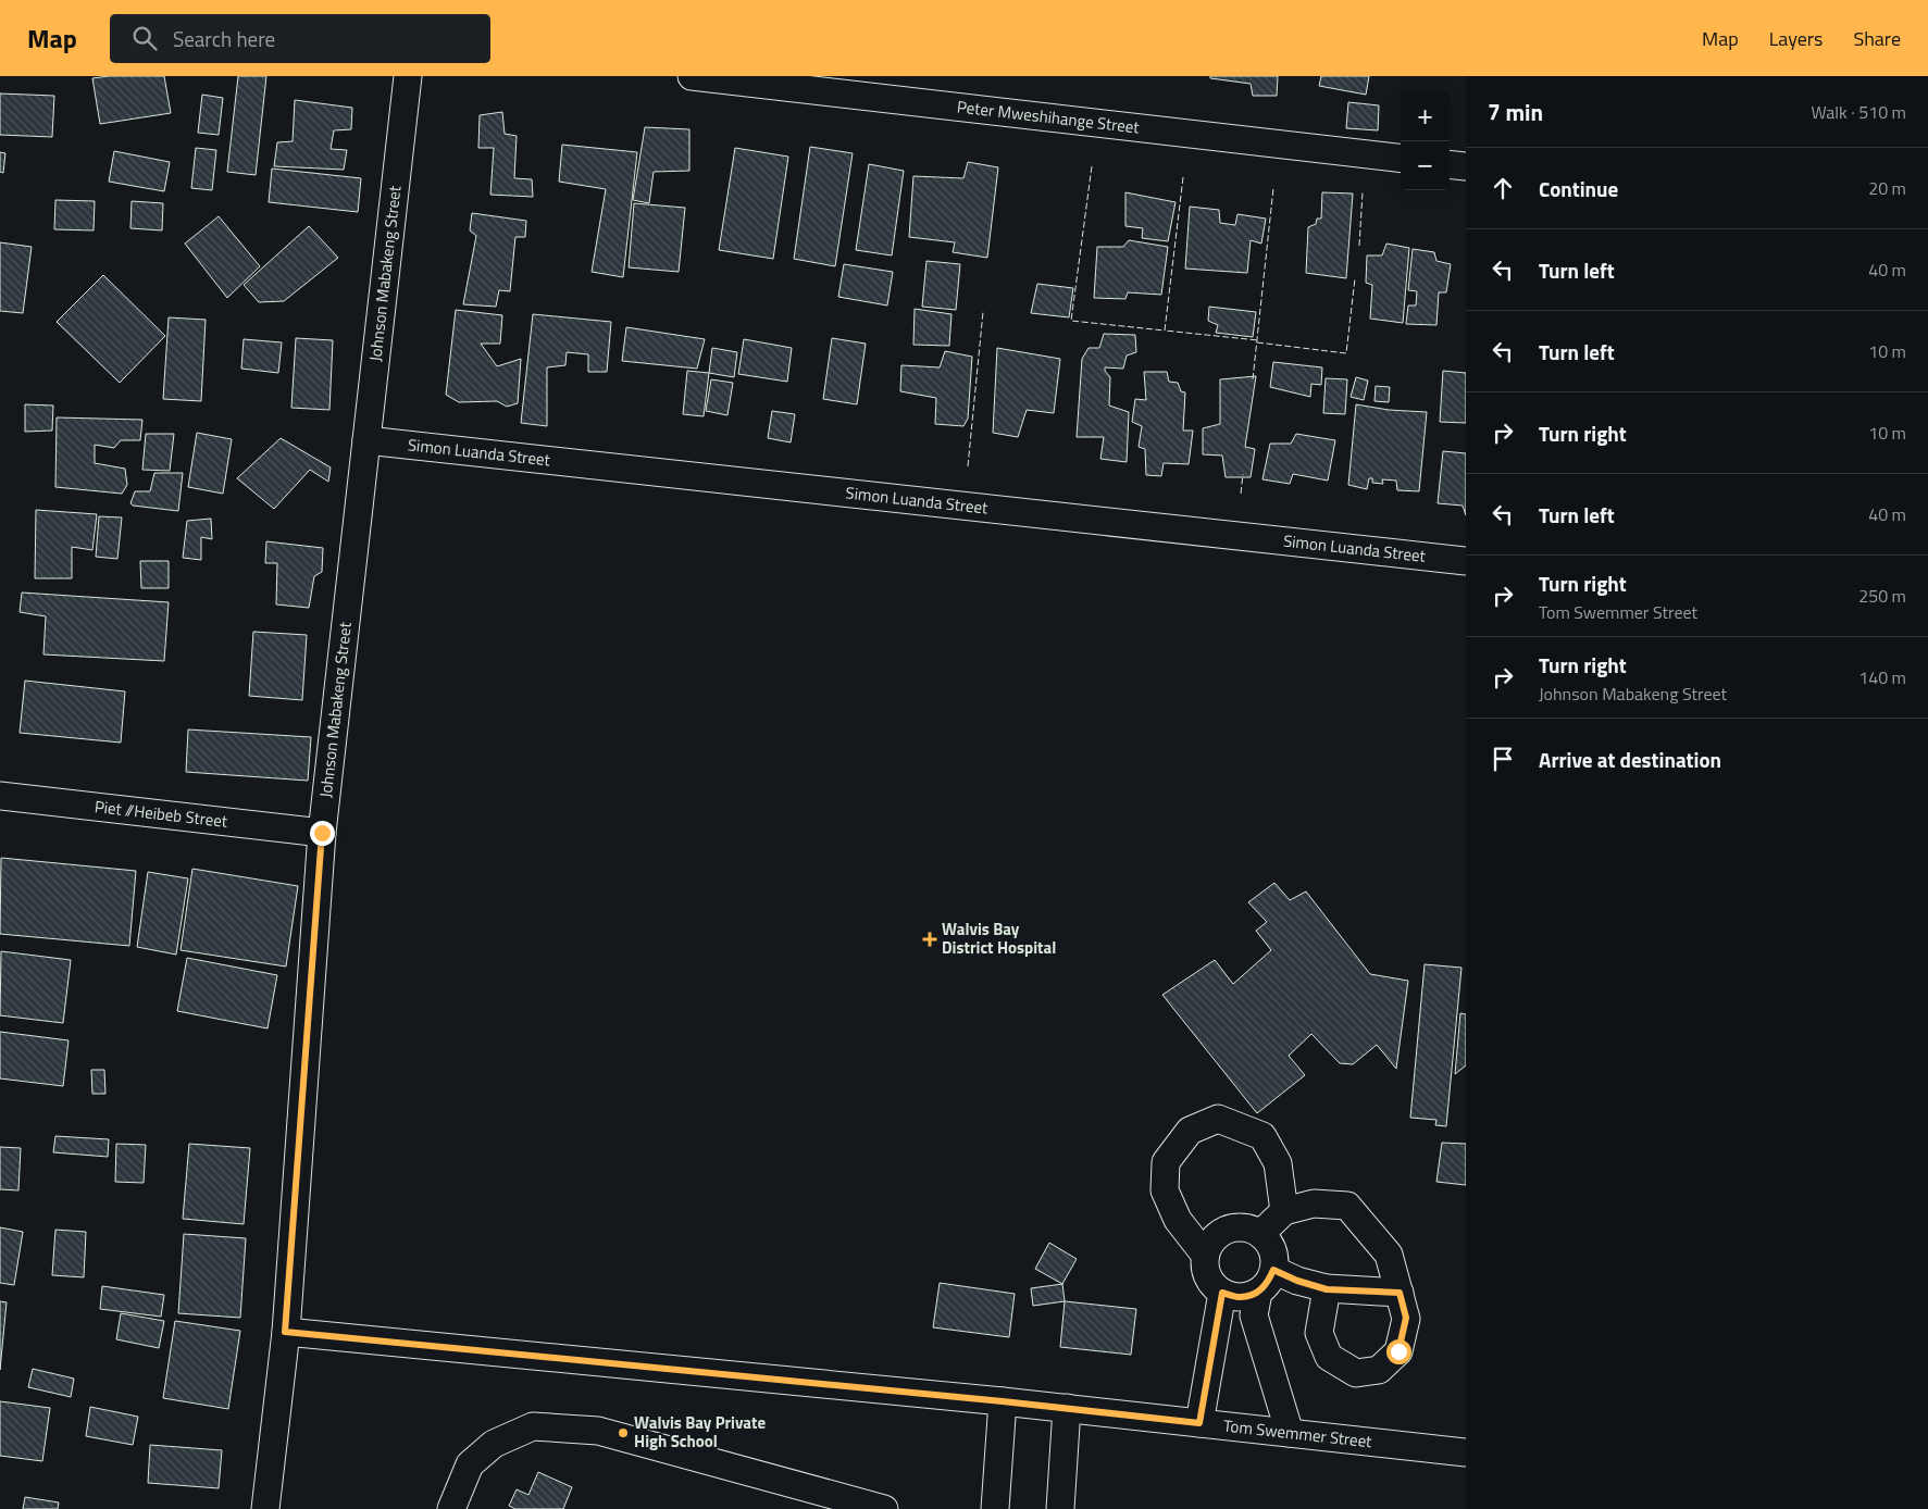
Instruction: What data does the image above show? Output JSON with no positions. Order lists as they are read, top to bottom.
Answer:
{
  "streets": {
    "street": [
      "Peter Mweshihange Street",
      "Johnson Mabakeng Street",
      "Simon Luanda Street",
      "Piet //Heibeb Street",
      "Tom Swemmer Street"
    ]
  },
  "crossings": [
    ["Johnson Mabakeng Street", "Simon Luanda Street"],
    ["Johnson Mabakeng Street", "Piet //Heibeb Street"],
    ["Johnson Mabakeng Street", "Tom Swemmer Street"]
  ],
  "places": {
    "health": ["Walvis Bay District Hospital"],
    "other": ["Walvis Bay Private High School"]
  },
  "page": {
    "header": "Map",
    "search": "Search here",
    "nav": ["Map", "Layers", "Share"],
    "heading": ["7 min", "Walk · 510 m"],
    "map_buttons": ["+", "−"],
    "list": [
      ["Continue", "20 m"],
      ["Turn left", "40 m"],
      ["Turn left", "10 m"],
      ["Turn right", "10 m"],
      ["Turn left", "40 m"],
      ["Turn right", "Tom Swemmer Street", "250 m"],
      ["Turn right", "Johnson Mabakeng Street", "140 m"],
      "Arrive at destination"
    ]
  }
}
